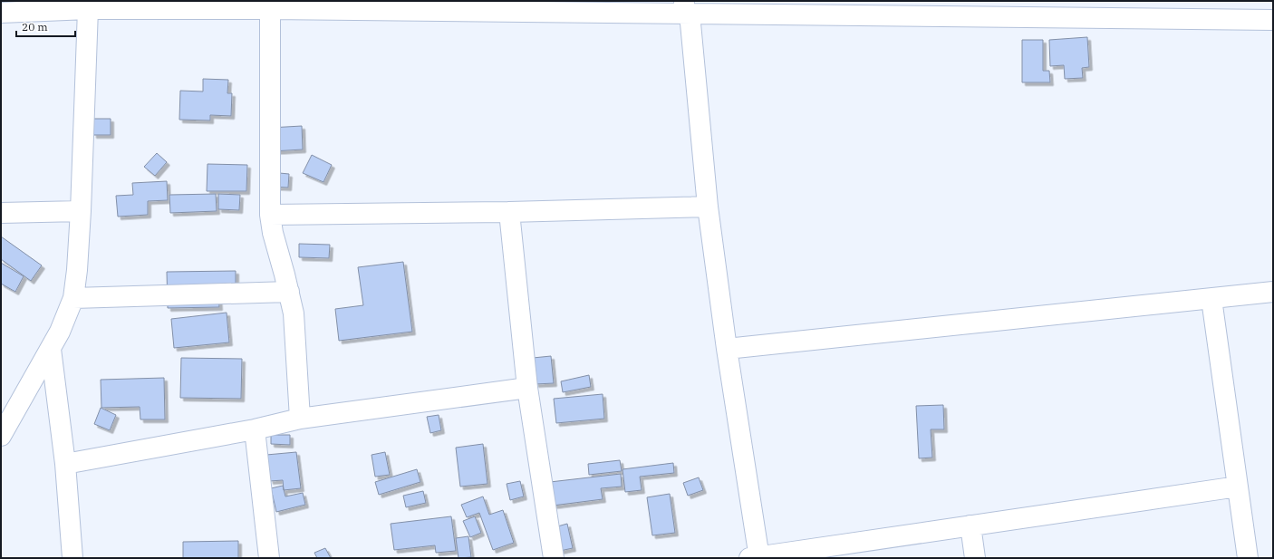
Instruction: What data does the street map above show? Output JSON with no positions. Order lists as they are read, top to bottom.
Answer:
{
  "scale_bar": "20 m"
}
